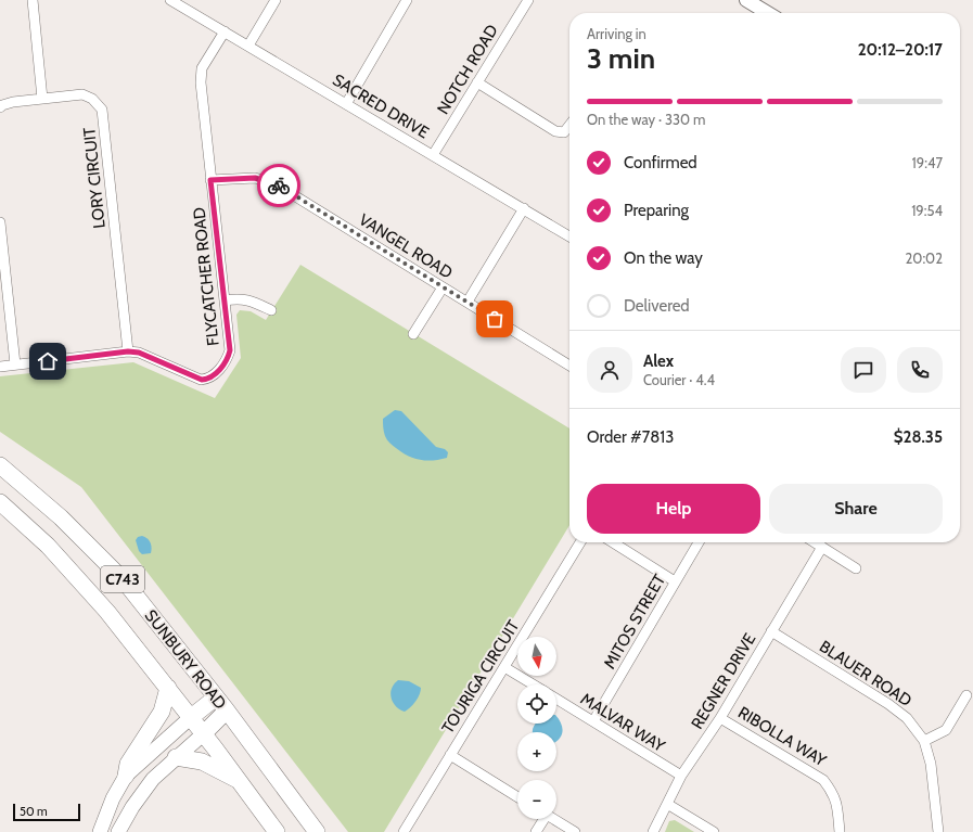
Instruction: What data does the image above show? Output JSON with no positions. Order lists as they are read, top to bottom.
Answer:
{
  "streets": {
    "main road": ["C743", "SUNBURY ROAD"],
    "street": [
      "NOTCH ROAD",
      "SACRED DRIVE",
      "LORY CIRCUIT",
      "VANGEL ROAD",
      "FLYCATCHER ROAD",
      "MITOS STREET",
      "BLAUER ROAD",
      "TOURIGA CIRCUIT",
      "REGNER DRIVE",
      "MALVAR WAY",
      "RIBOLLA WAY"
    ]
  },
  "crossings": [
    ["NOTCH ROAD", "SACRED DRIVE"],
    ["SACRED DRIVE", "FLYCATCHER ROAD"],
    ["LORY CIRCUIT", "FLYCATCHER ROAD"],
    ["VANGEL ROAD", "FLYCATCHER ROAD"],
    ["MITOS STREET", "MALVAR WAY"],
    ["BLAUER ROAD", "REGNER DRIVE"],
    ["REGNER DRIVE", "MALVAR WAY"],
    ["REGNER DRIVE", "RIBOLLA WAY"]
  ],
  "scale_bar": "50 m",
  "north": "bottom",
  "page": {
    "heading": ["3 min", "Arriving in", "20:12–20:17"],
    "panel": [
      "Alex",
      "Courier · 4.4",
      "Order #7813",
      "$28.35"
    ],
    "bar": "On the way · 330 m",
    "list": [
      ["Confirmed", "19:47"],
      ["Preparing", "19:54"],
      ["On the way", "20:02"],
      "Delivered"
    ],
    "buttons": ["Help", "Share"],
    "map_buttons": ["+", "−"],
    "scale": "50 m"
  }
}
